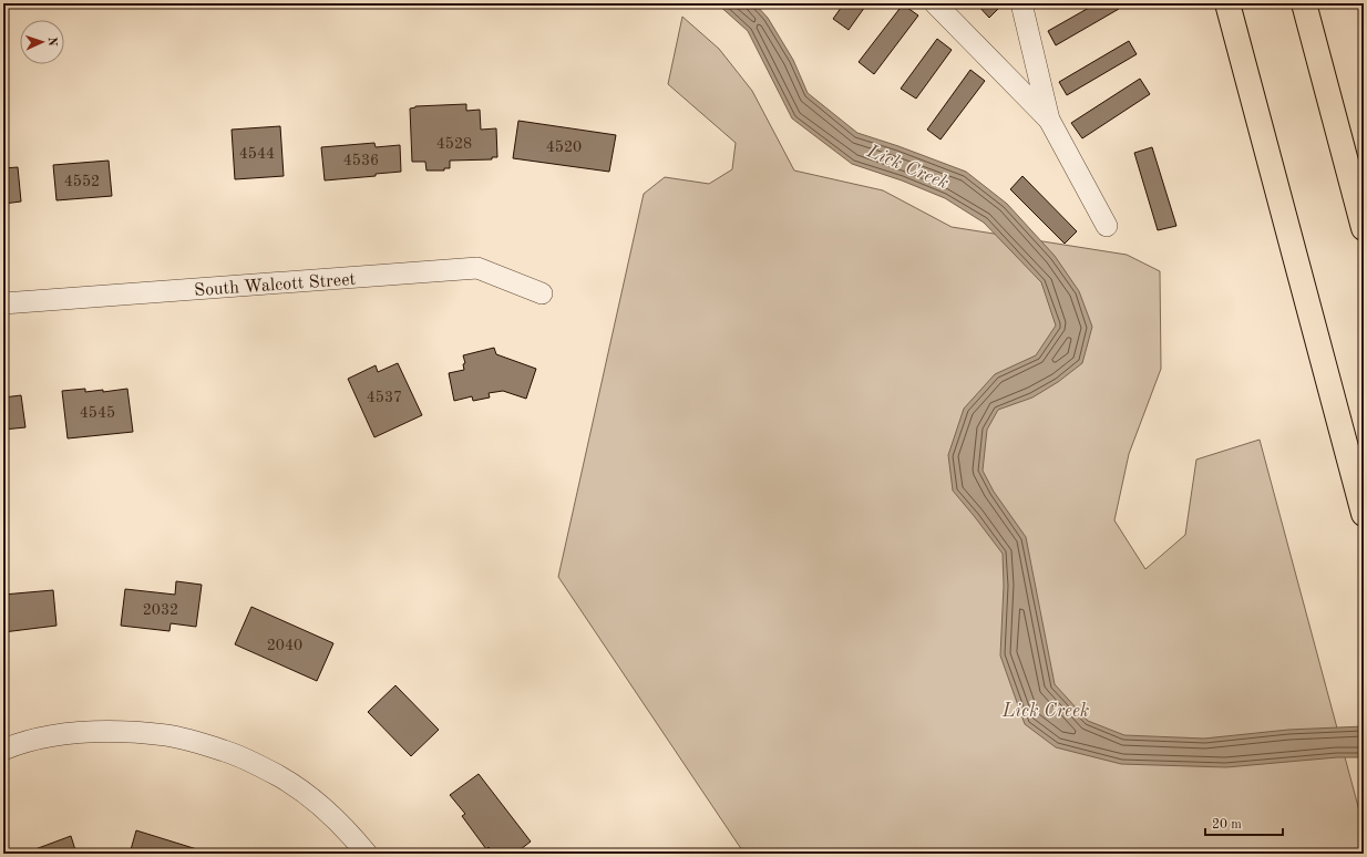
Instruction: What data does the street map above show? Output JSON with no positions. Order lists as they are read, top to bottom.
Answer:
{
  "streets": {
    "street": ["South Walcott Street"]
  },
  "water": ["Lick Creek"],
  "house_numbers": [
    "4528",
    "4520",
    "4544",
    "4536",
    "4552",
    "4537",
    "4545",
    "2032",
    "2040"
  ],
  "scale_bar": "20 m",
  "north": "right"
}
